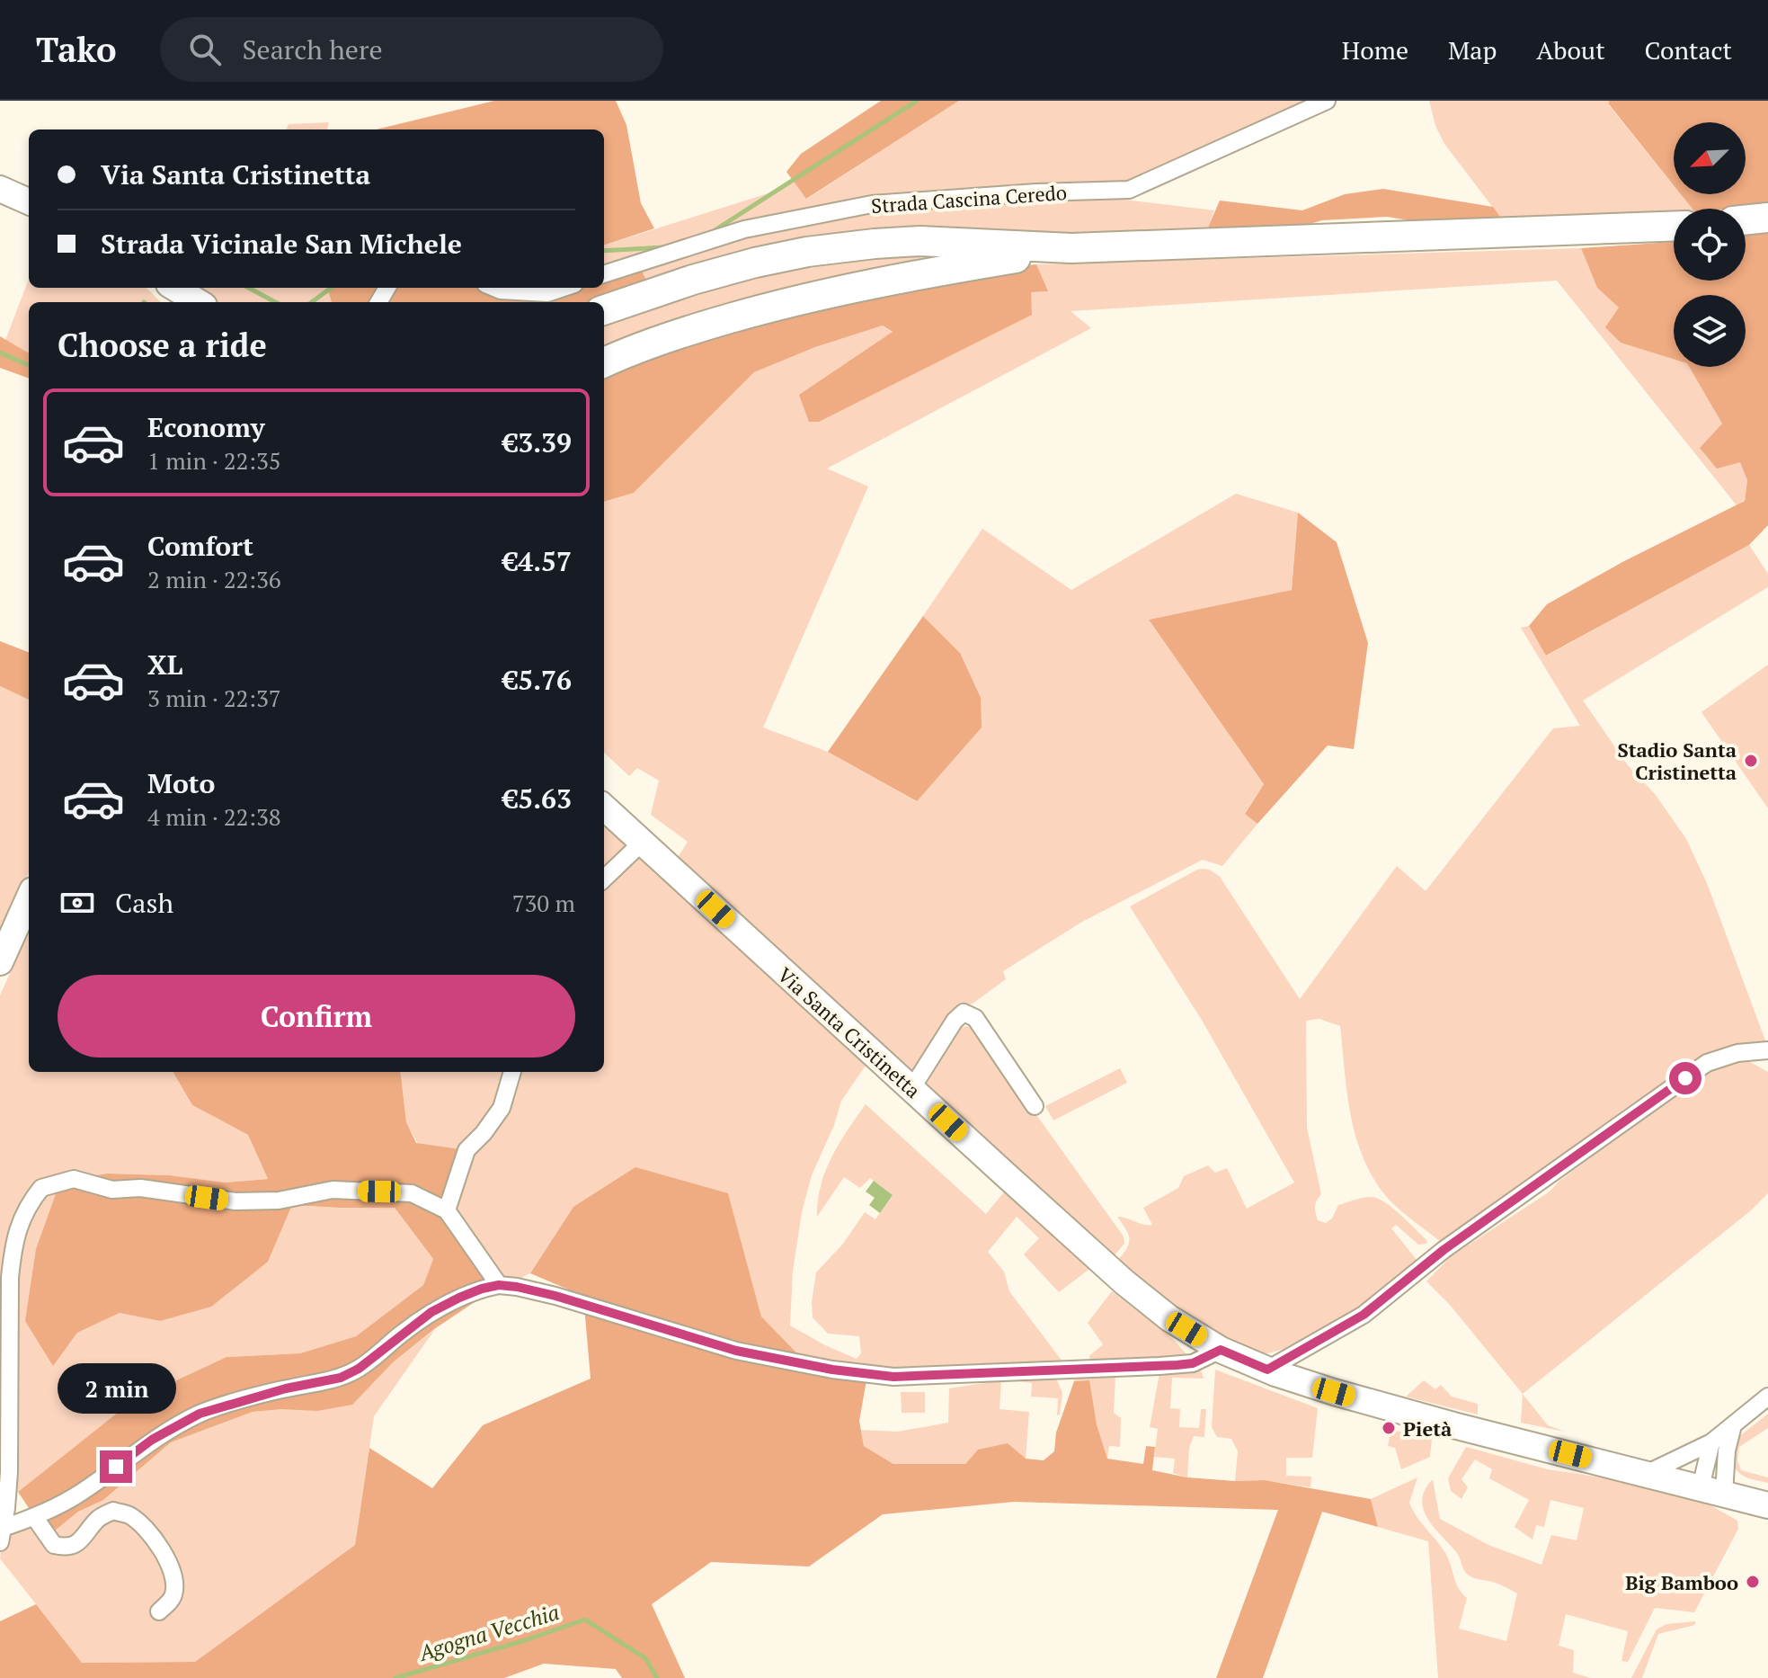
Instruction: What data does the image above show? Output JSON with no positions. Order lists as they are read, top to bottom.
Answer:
{
  "streets": {
    "main road": ["Via Santa Cristinetta"],
    "street": ["Strada Cascina Ceredo"]
  },
  "water": ["Agogna Vecchia"],
  "places": ["Stadio Santa Cristinetta", "Pietà", "Big Bamboo"],
  "north": "bottom left",
  "page": {
    "header": "Tako",
    "search": "Search here",
    "nav": [
      "Home",
      "Map",
      "About",
      "Contact"
    ],
    "banner": ["Via Santa Cristinetta", "Strada Vicinale San Michele"],
    "heading": "Choose a ride",
    "list": [
      {
        "name": "Economy",
        "note": "1 min · 22:35",
        "value": "€3.39"
      },
      {
        "name": "Comfort",
        "note": "2 min · 22:36",
        "value": "€4.57"
      },
      {
        "name": "XL",
        "note": "3 min · 22:37",
        "value": "€5.76"
      },
      {
        "name": "Moto",
        "note": "4 min · 22:38",
        "value": "€5.63"
      }
    ],
    "pay": ["Cash", "730 m"],
    "buttons": "Confirm",
    "bubble": "2 min"
  }
}
